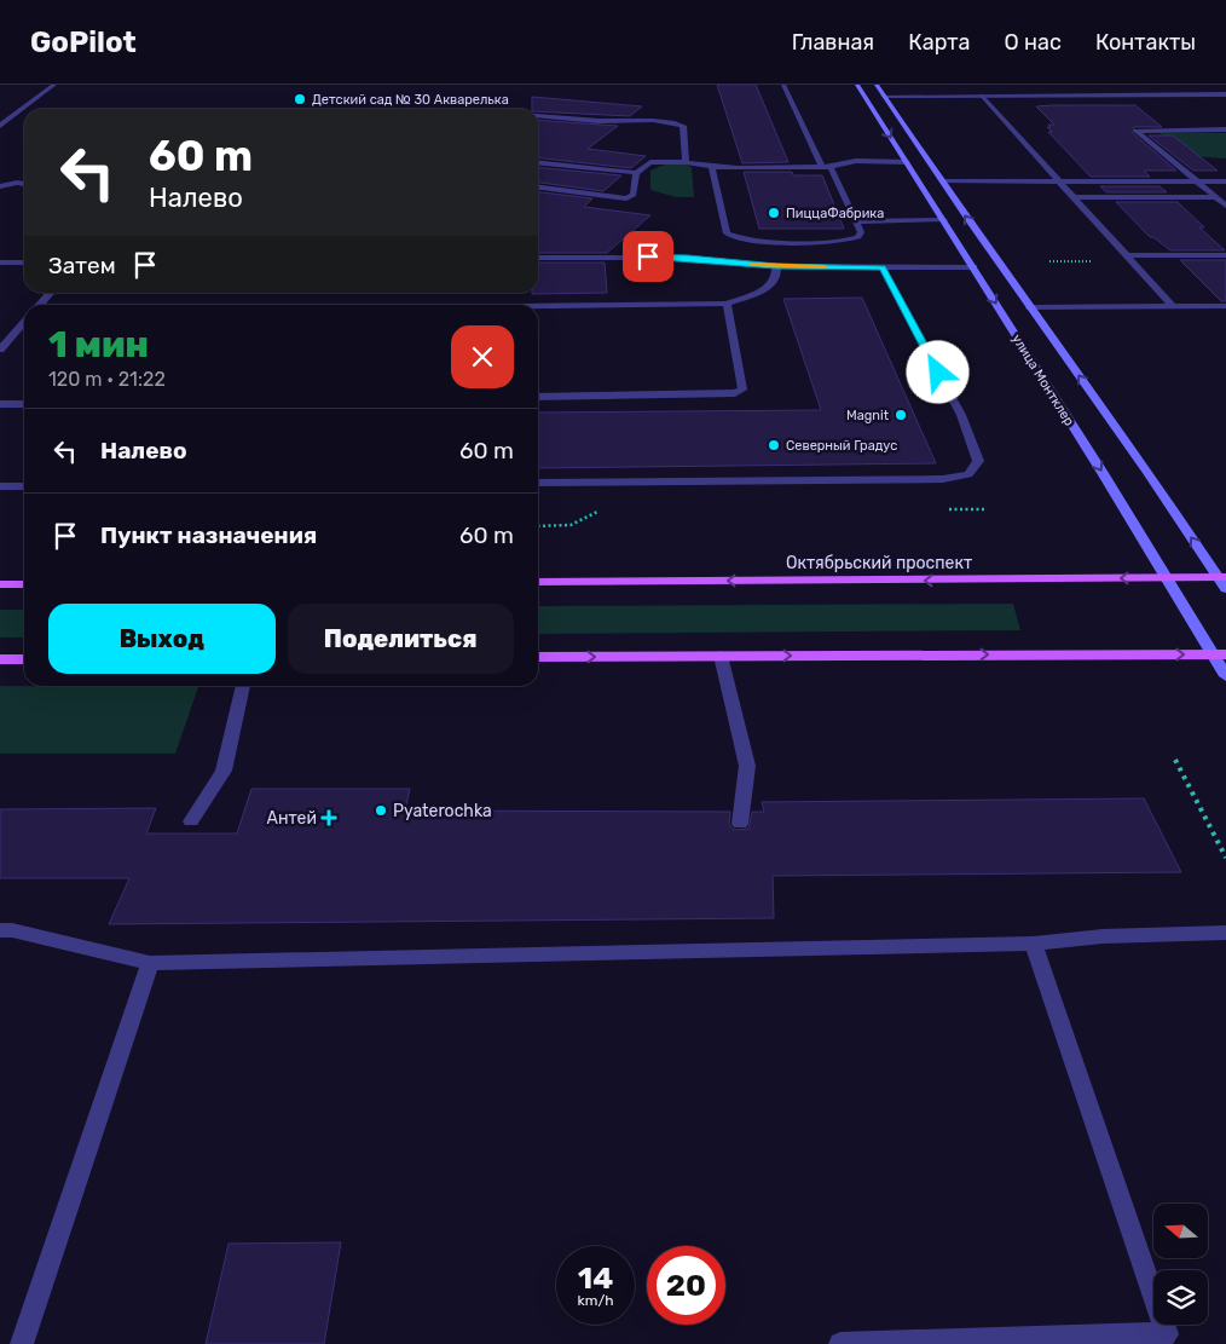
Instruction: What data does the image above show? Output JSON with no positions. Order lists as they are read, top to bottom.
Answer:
{
  "streets": {
    "main road": ["Октябрьский проспект"],
    "street": ["улица Монтклер"]
  },
  "crossings": [
    ["улица Монтклер", "Октябрьский проспект"]
  ],
  "places": {
    "other": [
      "Детский сад № 30 Акварелька",
      "ПиццаФабрика",
      "Magnit",
      "Северный Градус",
      "Pyaterochka"
    ],
    "health": ["Антей"]
  },
  "north": "left",
  "page": {
    "header": "GoPilot",
    "nav": [
      "Главная",
      "Карта",
      "О нас",
      "Контакты"
    ],
    "turn": ["60 m", "Налево"],
    "then": "Затем",
    "heading": ["1 мин", "120 m · 21:22"],
    "list": [
      {
        "name": "Налево",
        "value": "60 m"
      },
      {
        "name": "Пункт назначения",
        "value": "60 m"
      }
    ],
    "buttons": ["Выход", "Поделиться"],
    "speed": "14 km/h",
    "limit": "20"
  }
}
